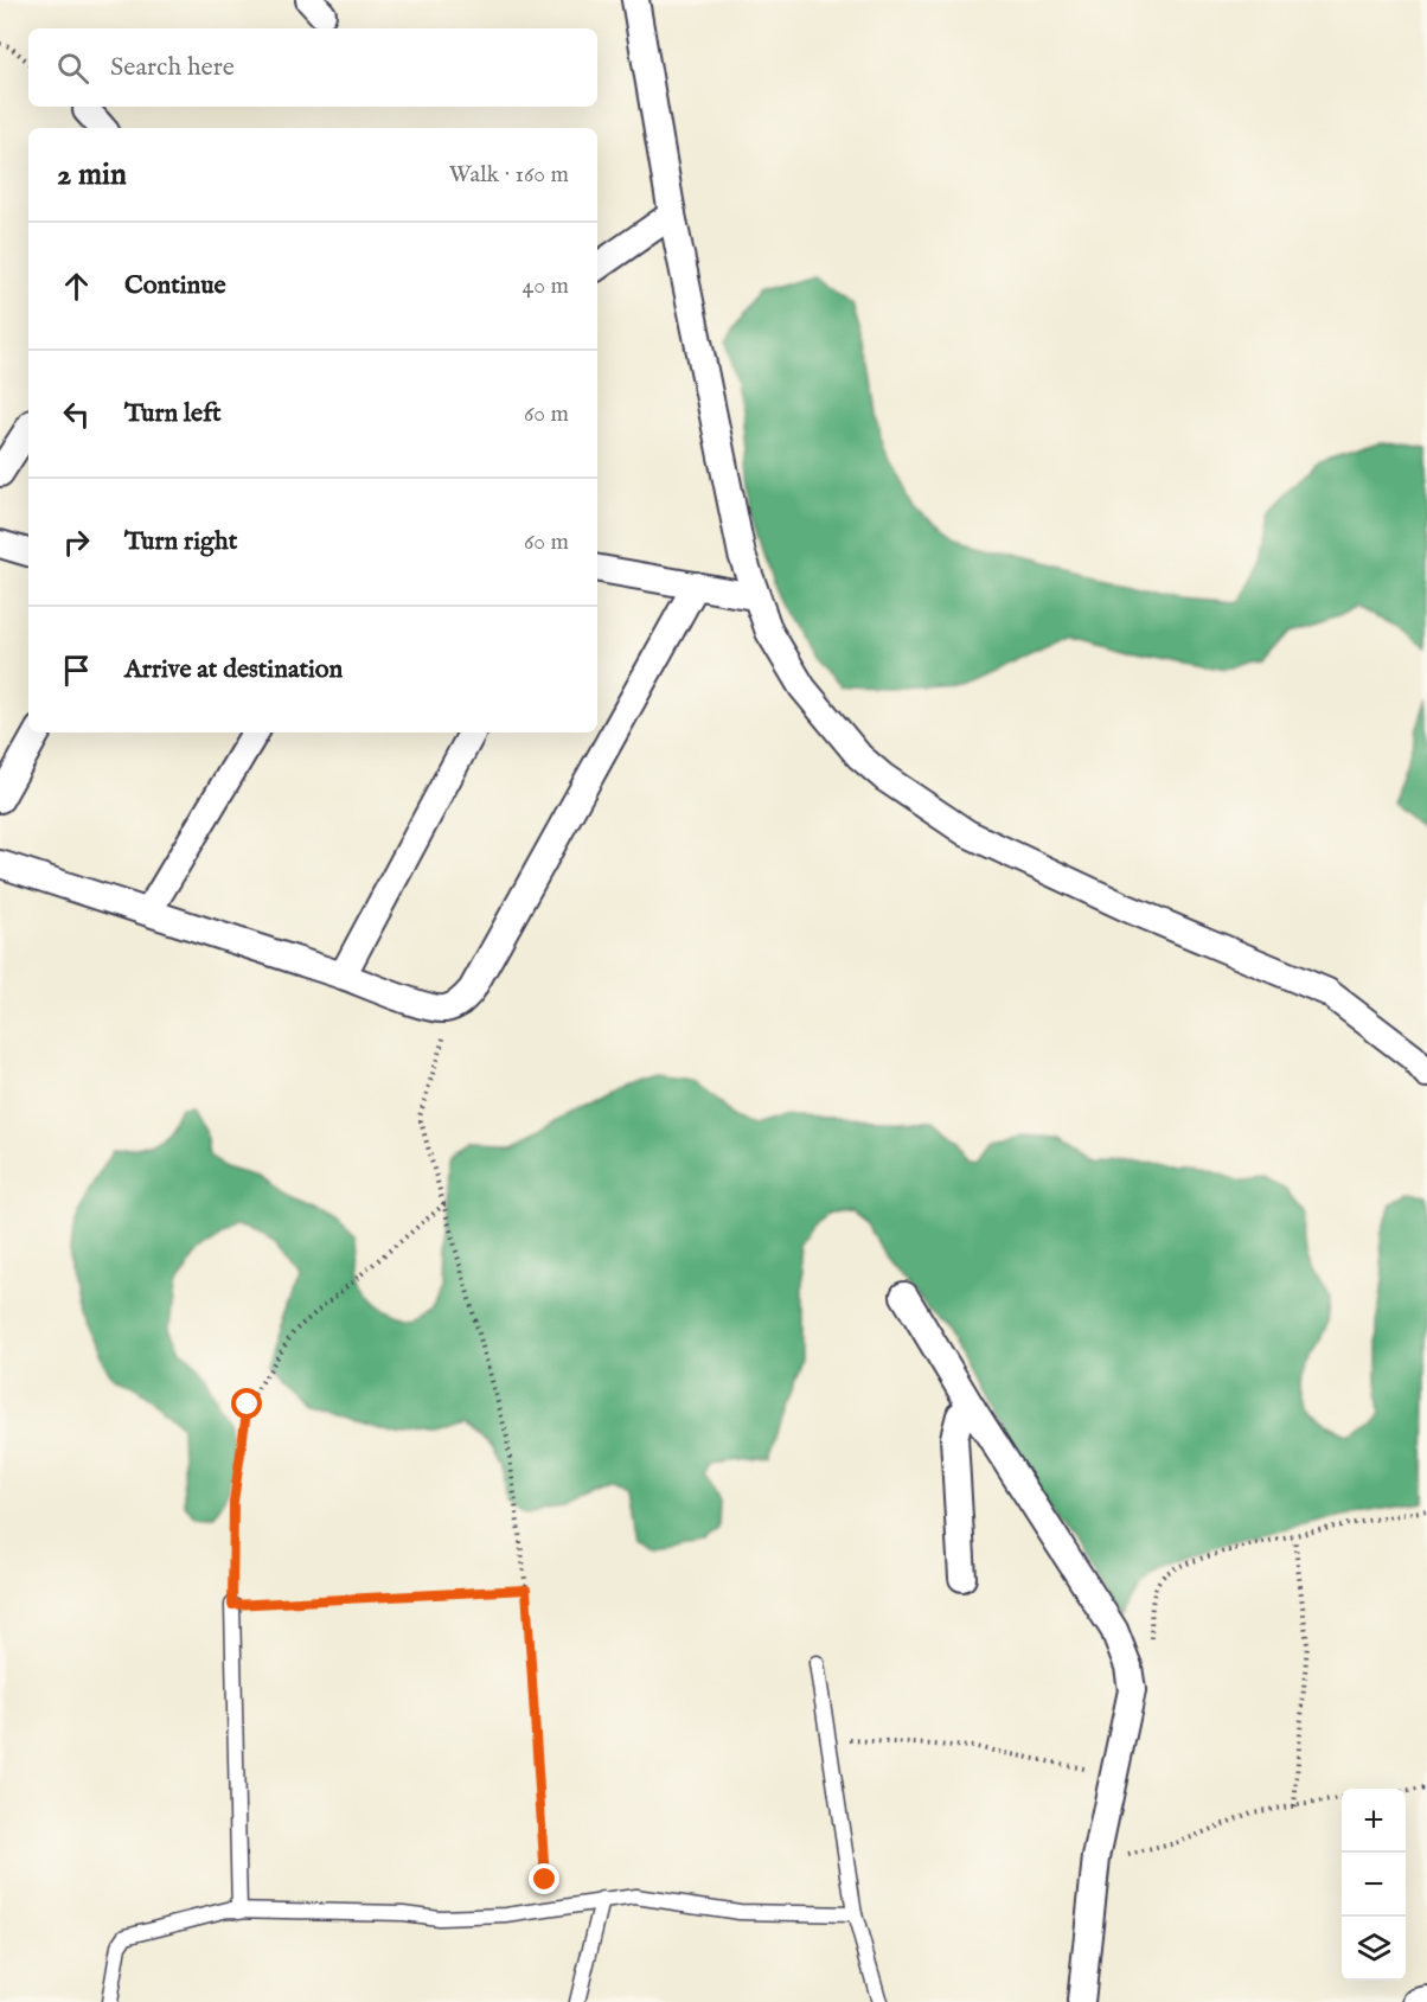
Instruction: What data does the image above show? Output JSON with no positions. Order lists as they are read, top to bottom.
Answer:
{
  "page": {
    "search": "Search here",
    "heading": ["2 min", "Walk · 160 m"],
    "list": [
      ["Continue", "40 m"],
      ["Turn left", "60 m"],
      ["Turn right", "60 m"],
      "Arrive at destination"
    ],
    "map_buttons": ["+", "−"]
  }
}
